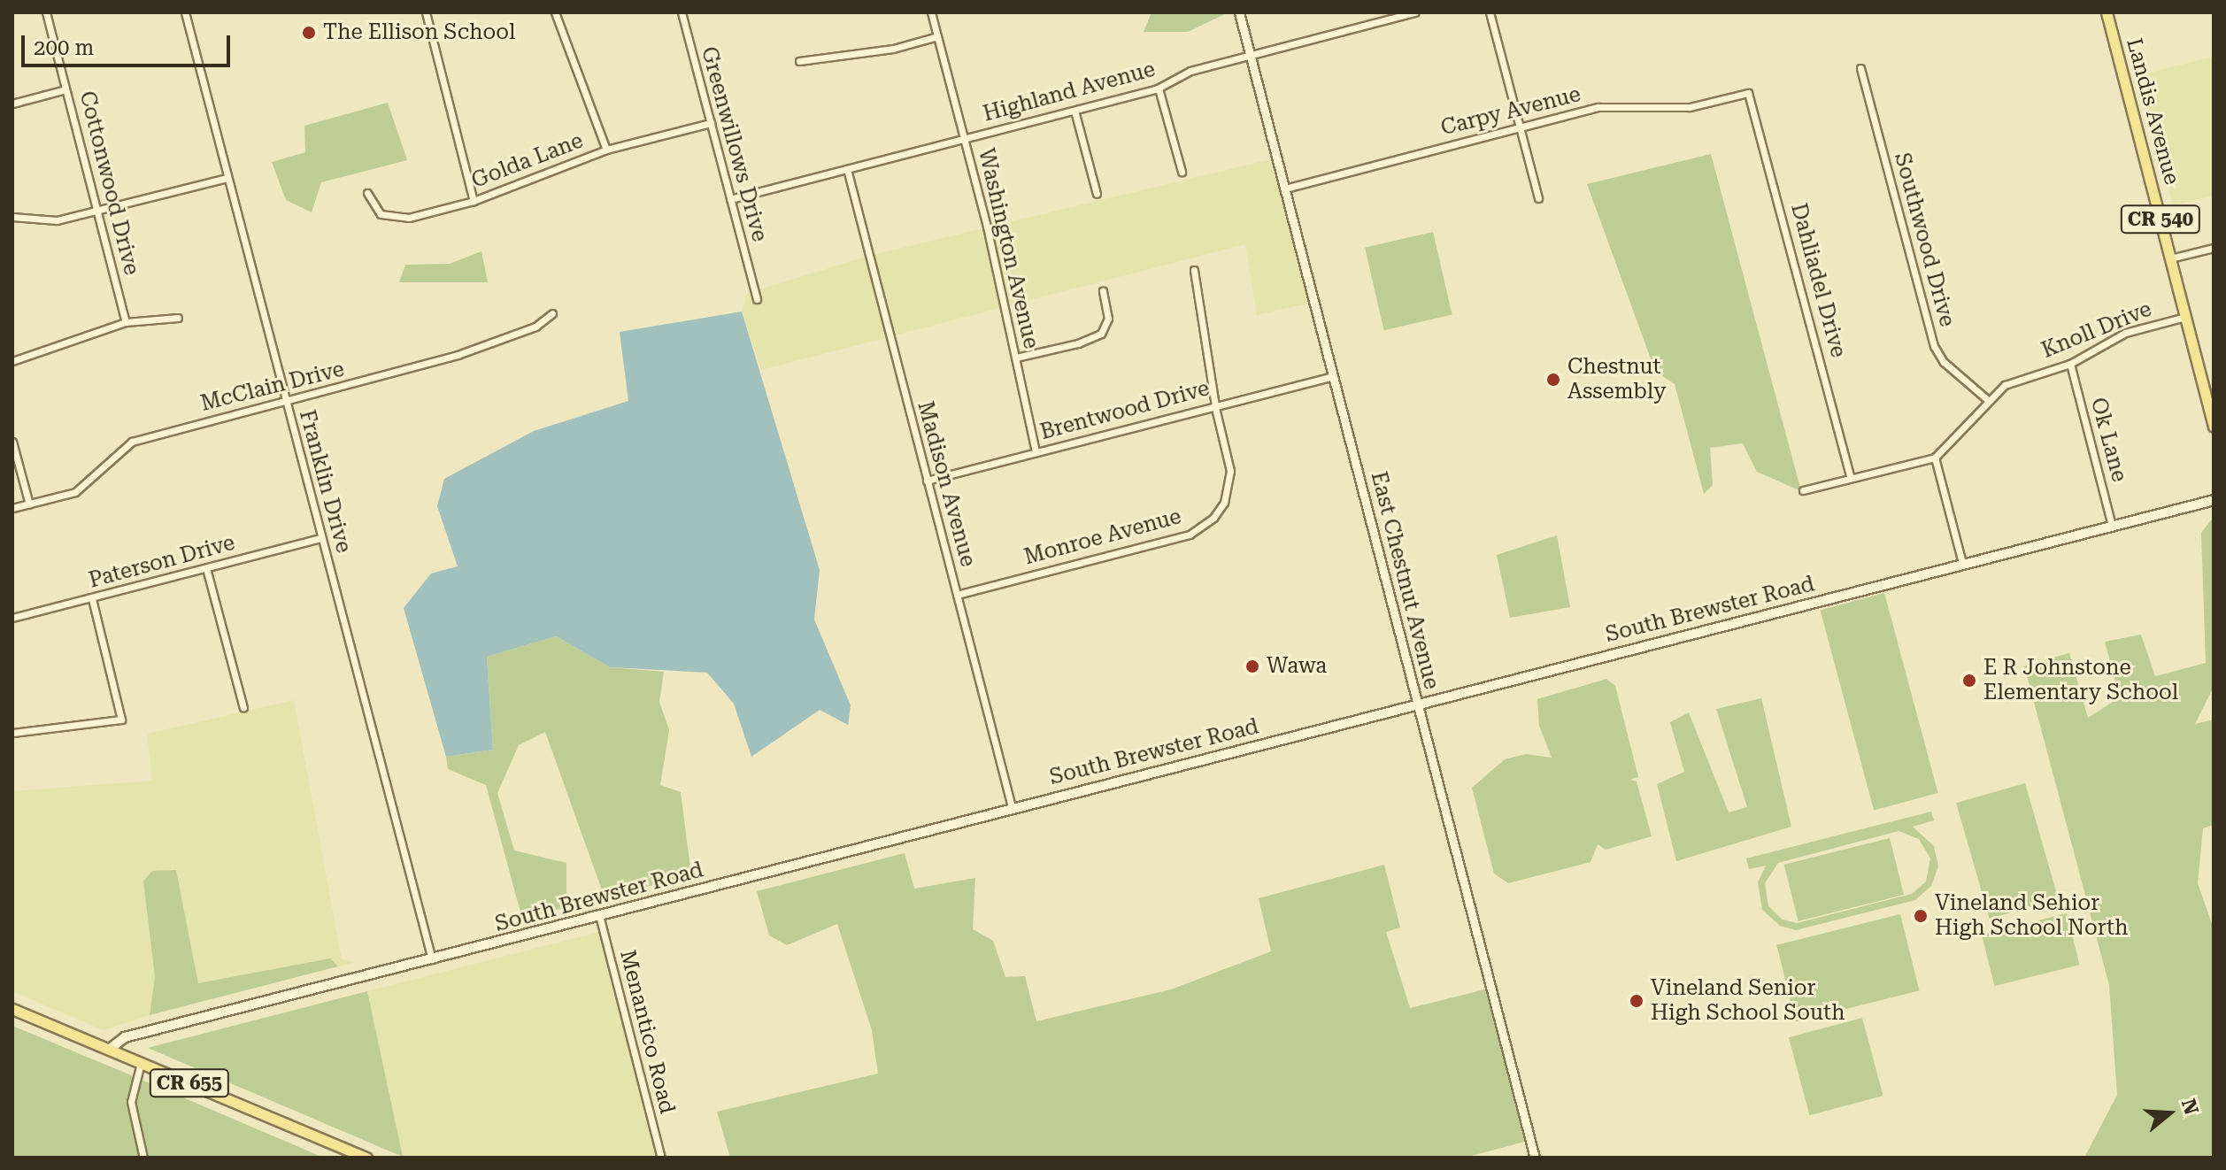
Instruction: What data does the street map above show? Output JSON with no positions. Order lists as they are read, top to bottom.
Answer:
{
  "streets": {
    "main road": [
      "Landis Avenue",
      "CR 540",
      "South Brewster Road",
      "CR 655"
    ],
    "street": [
      "Highland Avenue",
      "Carpy Avenue",
      "Greenwillows Drive",
      "Golda Lane",
      "Cottonwood Drive",
      "Southwood Drive",
      "Washington Avenue",
      "Dahliadel Drive",
      "Knoll Drive",
      "McClain Drive",
      "Brentwood Drive",
      "Ok Lane",
      "Franklin Drive",
      "Madison Avenue",
      "Monroe Avenue",
      "Paterson Drive",
      "East Chestnut Avenue",
      "Menantico Road"
    ]
  },
  "crossings": [
    ["Highland Avenue", "Greenwillows Drive"],
    ["Highland Avenue", "Washington Avenue"],
    ["Highland Avenue", "Madison Avenue"],
    ["Highland Avenue", "East Chestnut Avenue"],
    ["Carpy Avenue", "Dahliadel Drive"],
    ["Carpy Avenue", "East Chestnut Avenue"],
    ["Landis Avenue", "Knoll Drive"],
    ["Greenwillows Drive", "Golda Lane"],
    ["Southwood Drive", "Knoll Drive"],
    ["Washington Avenue", "Brentwood Drive"],
    ["Knoll Drive", "Ok Lane"],
    ["McClain Drive", "Franklin Drive"],
    ["Brentwood Drive", "Madison Avenue"],
    ["Brentwood Drive", "Monroe Avenue"],
    ["Brentwood Drive", "East Chestnut Avenue"],
    ["Ok Lane", "South Brewster Road"],
    ["Franklin Drive", "Paterson Drive"],
    ["Franklin Drive", "South Brewster Road"],
    ["Madison Avenue", "Monroe Avenue"],
    ["Madison Avenue", "South Brewster Road"],
    ["East Chestnut Avenue", "South Brewster Road"],
    ["South Brewster Road", "Menantico Road"],
    ["South Brewster Road", "CR 655"]
  ],
  "places": [
    "The Ellison School",
    "Chestnut Assembly",
    "Wawa",
    "E R Johnstone Elementary School",
    "Vineland Sehior High School North",
    "Vineland Senior High School South"
  ],
  "scale_bar": "200 m",
  "north": "right"
}
